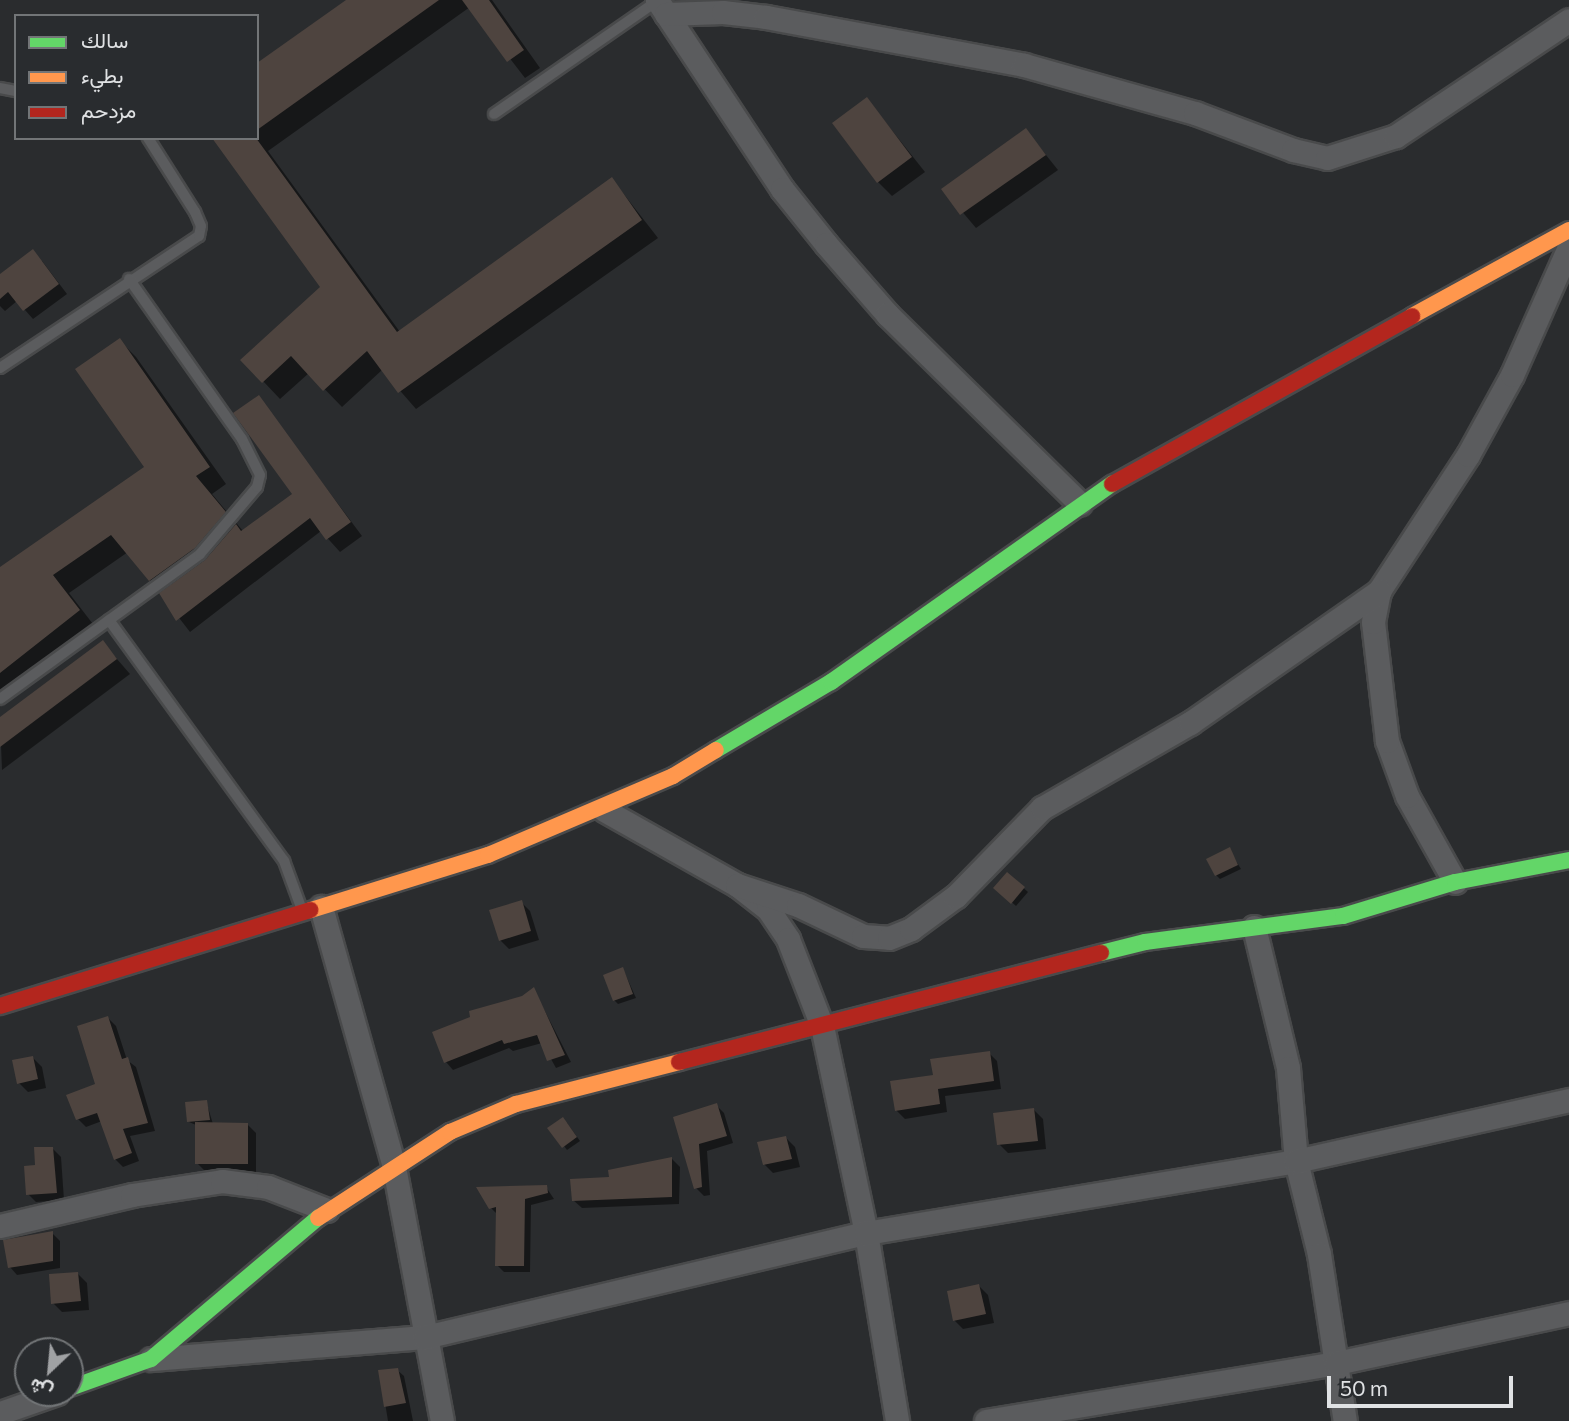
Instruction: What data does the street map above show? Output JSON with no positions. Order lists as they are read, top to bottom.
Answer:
{
  "legend": ["سالك", "بطيء", "مزدحم"],
  "scale_bar": "50 m",
  "north": "bottom left"
}
